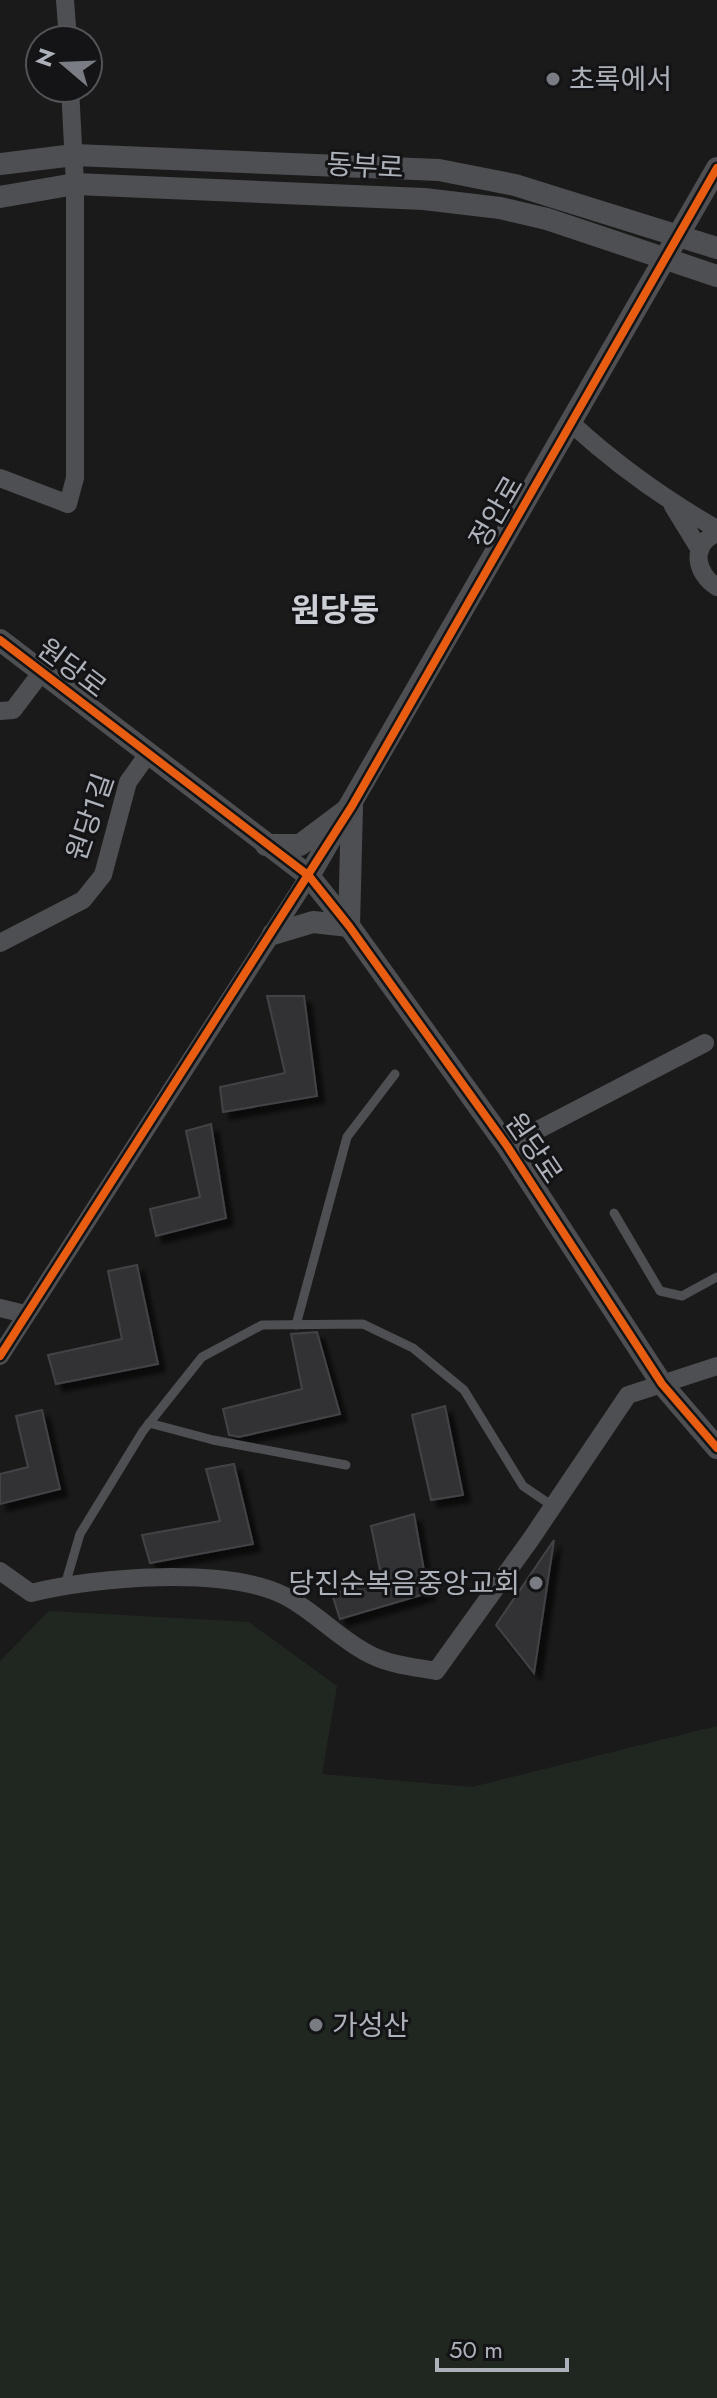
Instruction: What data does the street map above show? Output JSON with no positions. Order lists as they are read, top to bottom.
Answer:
{
  "streets": {
    "street": [
      "동부로",
      "정안로",
      "원당로",
      "원당1길"
    ]
  },
  "crossings": [
    ["동부로", "정안로"],
    ["정안로", "원당로"],
    ["원당로", "원당1길"]
  ],
  "districts": ["원당동"],
  "places": ["초록에서", "당진순복음중앙교회", "가성산"],
  "scale_bar": "50 m",
  "north": "left"
}
